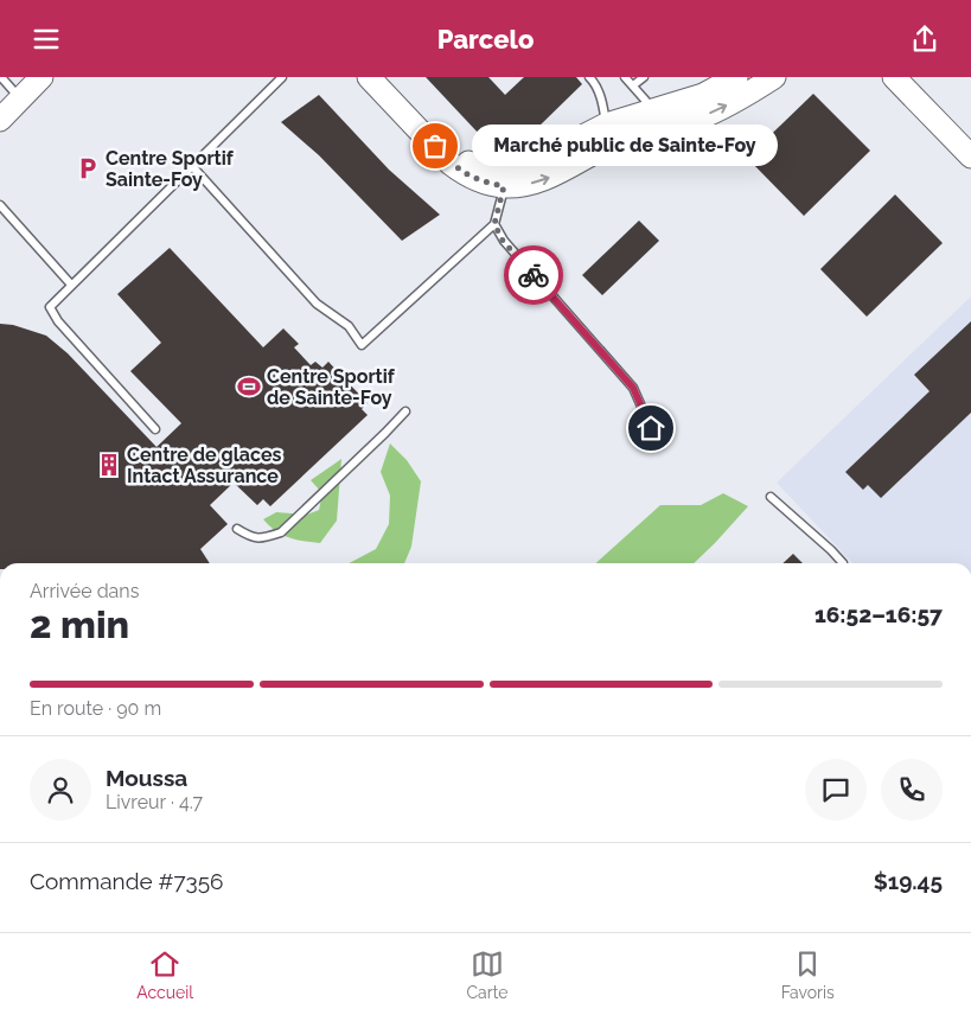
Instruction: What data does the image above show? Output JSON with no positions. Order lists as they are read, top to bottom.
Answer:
{
  "places": {
    "other": ["Marché public de Sainte-Foy"],
    "parking": ["Centre Sportif Sainte-Foy"],
    "sports": ["Centre Sportif de Sainte-Foy"],
    "building": ["Centre de glaces Intact Assurance"]
  },
  "page": {
    "header": "Parcelo",
    "bubble": "Marché public de Sainte-Foy",
    "heading": ["2 min", "Arrivée dans", "16:52–16:57"],
    "panel": [
      "Moussa",
      "Livreur · 4.7",
      "Commande #7356",
      "$19.45"
    ],
    "bar": "En route · 90 m",
    "tabs": ["Accueil", "Carte", "Favoris"]
  }
}
